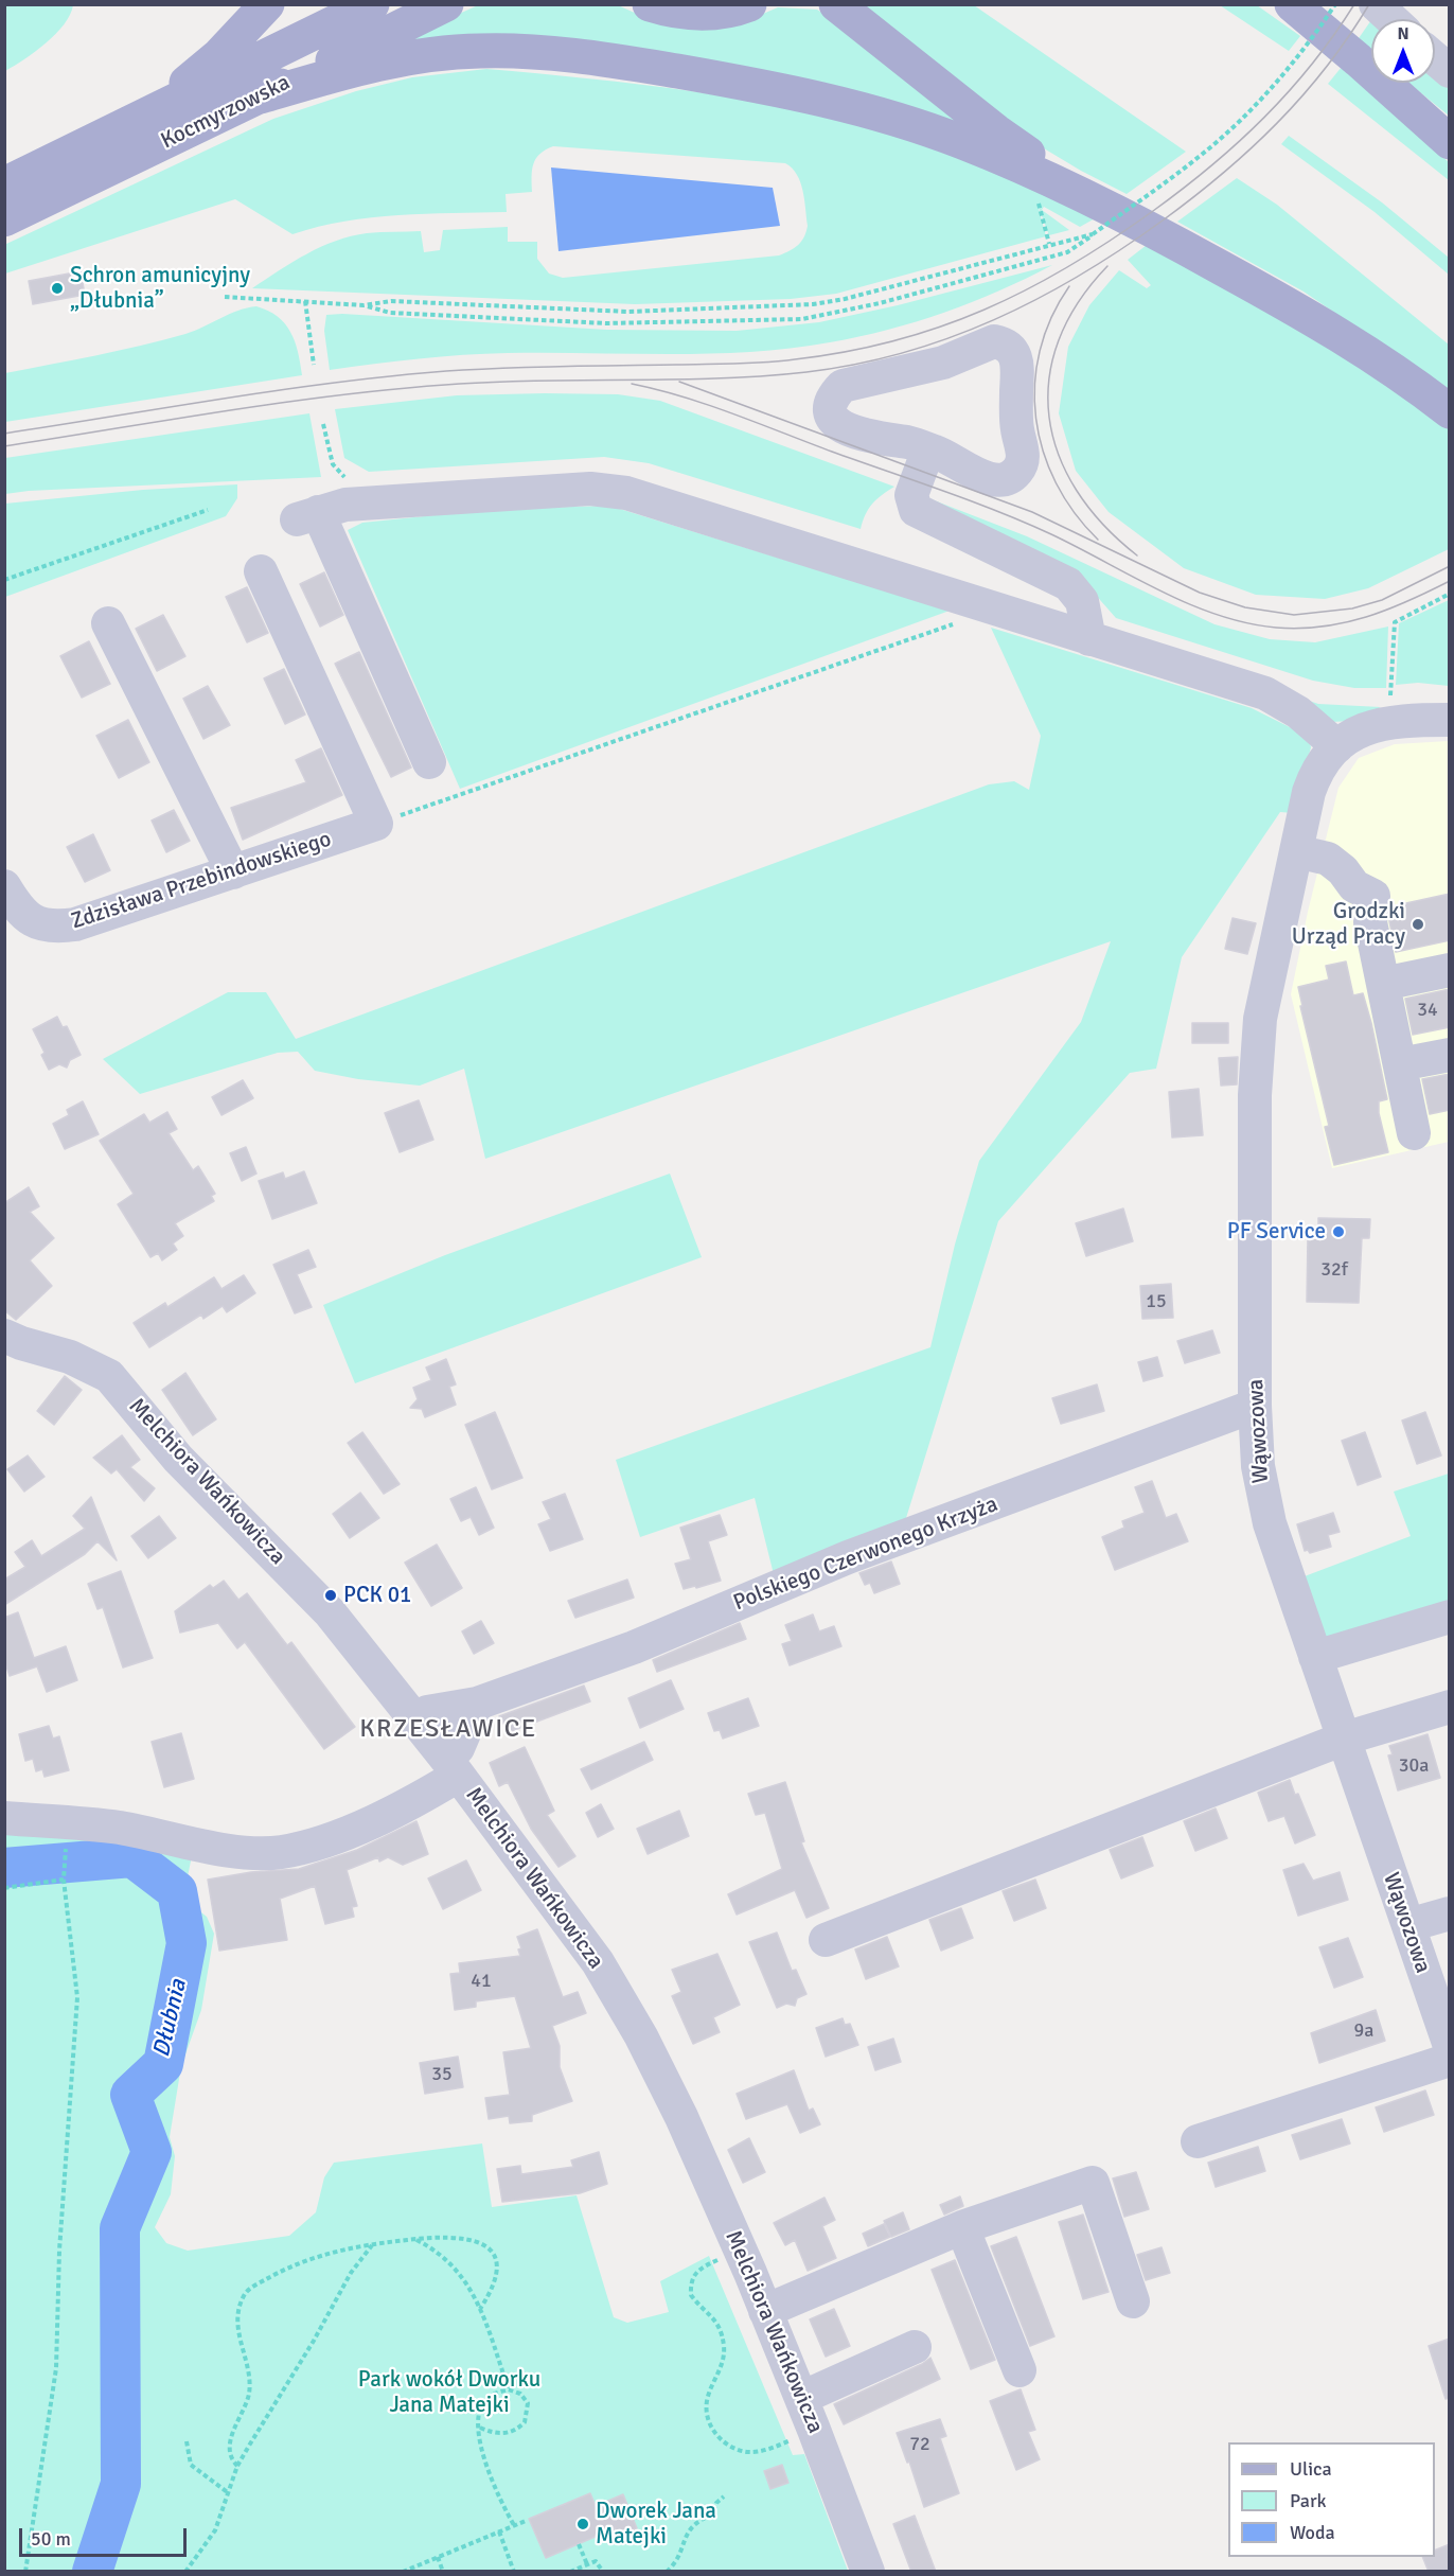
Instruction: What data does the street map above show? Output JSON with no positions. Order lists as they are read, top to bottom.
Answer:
{
  "streets": {
    "main road": ["Kocmyrzowska"],
    "street": [
      "Zdzisława Przebindowskiego",
      "Wąwozowa",
      "Melchiora Wańkowicza",
      "Polskiego Czerwonego Krzyża"
    ]
  },
  "crossings": [
    ["Wąwozowa", "Polskiego Czerwonego Krzyża"],
    ["Melchiora Wańkowicza", "Polskiego Czerwonego Krzyża"]
  ],
  "districts": ["KRZESŁAWICE"],
  "water": ["Dłubnia"],
  "parks": ["Park wokół Dworku Jana Matejki"],
  "places": [
    "Schron amunicyjny „Dłubnia”",
    "Grodzki Urząd Pracy",
    "PF Service",
    "PCK 01",
    "Dworek Jana Matejki"
  ],
  "house_numbers": [
    "34",
    "32f",
    "15",
    "30a",
    "41",
    "9a",
    "35",
    "72"
  ],
  "legend": ["Ulica", "Park", "Woda"],
  "scale_bar": "50 m",
  "north": "top"
}
